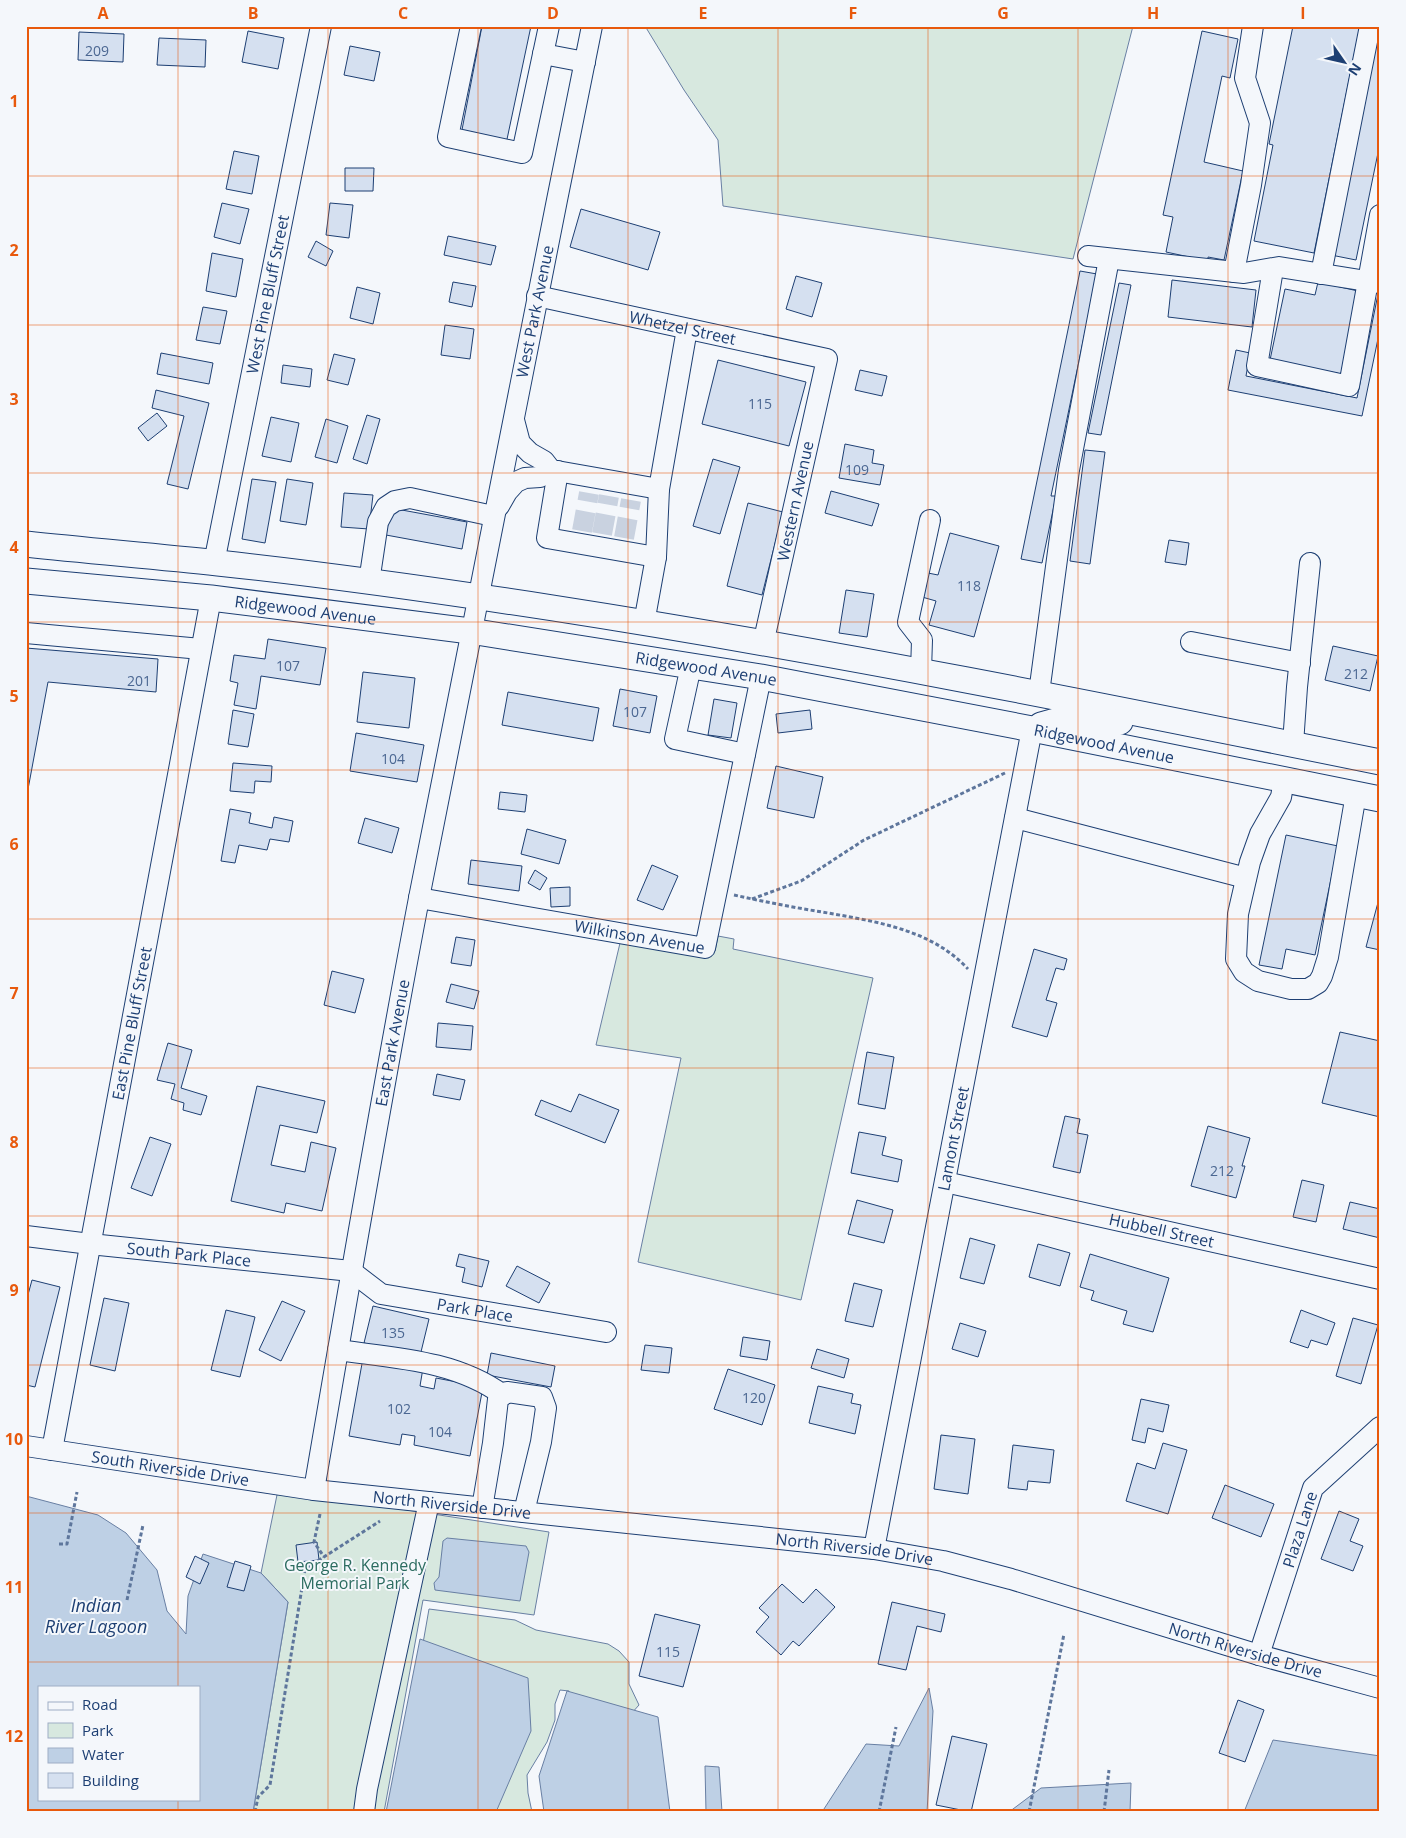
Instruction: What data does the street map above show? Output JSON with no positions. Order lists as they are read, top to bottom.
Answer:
{
  "streets": {
    "main road": ["Ridgewood Avenue"],
    "street": [
      "West Pine Bluff Street",
      "West Park Avenue",
      "Whetzel Street",
      "Western Avenue",
      "Wilkinson Avenue",
      "East Pine Bluff Street",
      "East Park Avenue",
      "Lamont Street",
      "Hubbell Street",
      "South Park Place",
      "Park Place",
      "South Riverside Drive",
      "North Riverside Drive",
      "Plaza Lane"
    ]
  },
  "crossings": [
    ["West Pine Bluff Street", "Ridgewood Avenue"],
    ["West Park Avenue", "Whetzel Street"],
    ["West Park Avenue", "Ridgewood Avenue"],
    ["West Park Avenue", "East Park Avenue"],
    ["Whetzel Street", "Western Avenue"],
    ["Western Avenue", "Ridgewood Avenue"],
    ["Ridgewood Avenue", "Wilkinson Avenue"],
    ["Ridgewood Avenue", "East Pine Bluff Street"],
    ["Ridgewood Avenue", "East Park Avenue"],
    ["Ridgewood Avenue", "Lamont Street"],
    ["Wilkinson Avenue", "East Park Avenue"],
    ["East Pine Bluff Street", "South Park Place"],
    ["East Pine Bluff Street", "South Riverside Drive"],
    ["East Park Avenue", "South Park Place"],
    ["East Park Avenue", "Park Place"],
    ["East Park Avenue", "South Riverside Drive"],
    ["East Park Avenue", "North Riverside Drive"],
    ["Lamont Street", "Hubbell Street"],
    ["Lamont Street", "North Riverside Drive"],
    ["South Park Place", "Park Place"],
    ["South Riverside Drive", "North Riverside Drive"],
    ["North Riverside Drive", "Plaza Lane"]
  ],
  "water": ["Indian River Lagoon"],
  "parks": ["George R. Kennedy Memorial Park"],
  "house_numbers": [
    "209",
    "115",
    "109",
    "118",
    "107",
    "212",
    "201",
    "107",
    "104",
    "212",
    "135",
    "120",
    "102",
    "104",
    "115"
  ],
  "legend": [
    "Road",
    "Park",
    "Water",
    "Building"
  ],
  "north": "bottom right",
  "grid": {
    "columns": [
      "A",
      "B",
      "C",
      "D",
      "E",
      "F",
      "G",
      "H",
      "I"
    ],
    "rows": [
      "1",
      "2",
      "3",
      "4",
      "5",
      "6",
      "7",
      "8",
      "9",
      "10",
      "11",
      "12"
    ]
  }
}
